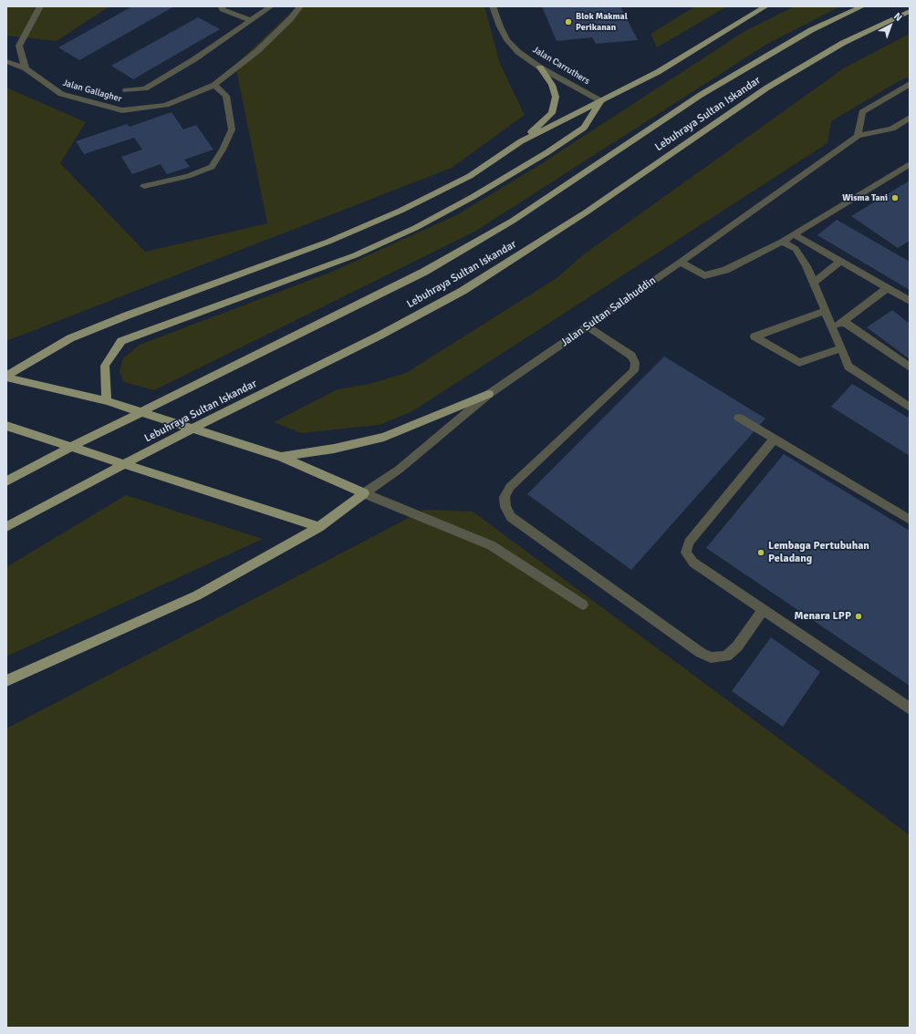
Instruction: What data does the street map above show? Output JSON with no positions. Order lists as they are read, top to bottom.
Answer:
{
  "streets": {
    "main road": ["Lebuhraya Sultan Iskandar"],
    "street": ["Jalan Carruthers", "Jalan Gallagher", "Jalan Sultan Salahuddin"]
  },
  "places": [
    "Blok Makmal Perikanan",
    "Wisma Tani",
    "Lembaga Pertubuhan Peladang",
    "Menara LPP"
  ],
  "north": "top right"
}
